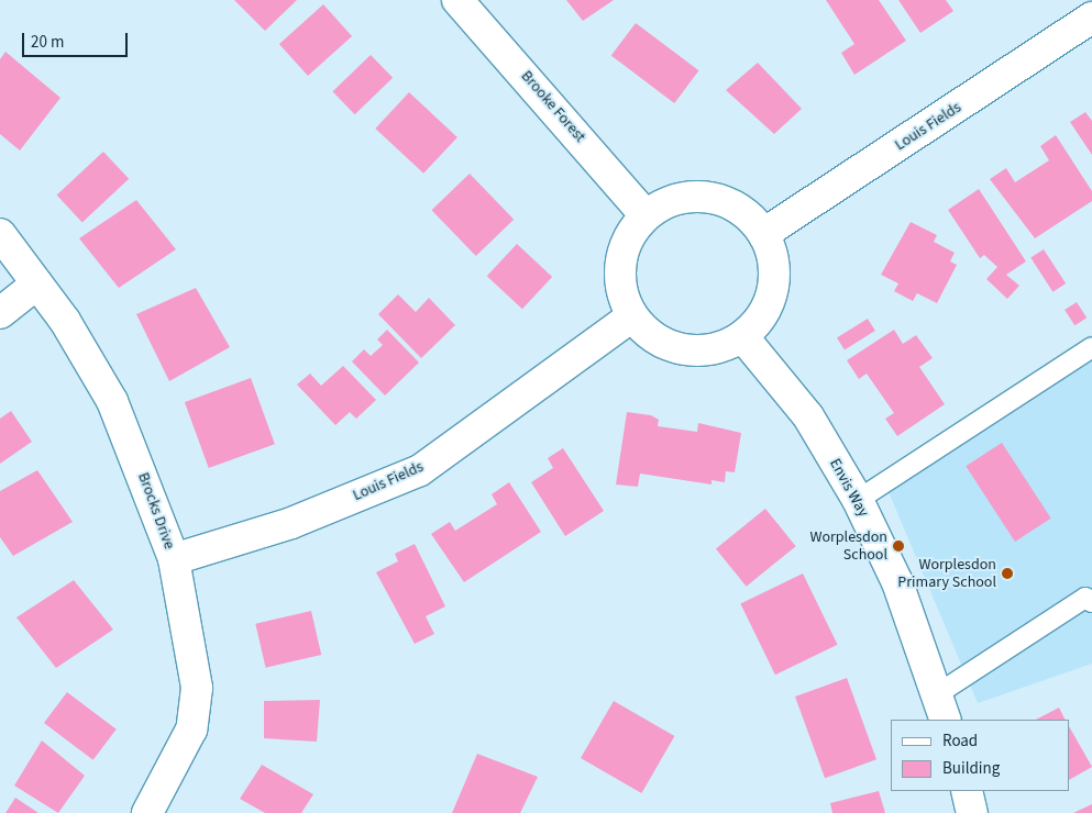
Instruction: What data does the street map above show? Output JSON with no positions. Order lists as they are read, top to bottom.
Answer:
{
  "streets": {
    "street": [
      "Brooke Forest",
      "Louis Fields",
      "Envis Way",
      "Brocks Drive"
    ]
  },
  "crossings": [
    ["Brooke Forest", "Louis Fields"],
    ["Brooke Forest", "Envis Way"],
    ["Louis Fields", "Envis Way"],
    ["Louis Fields", "Brocks Drive"]
  ],
  "places": ["Worplesdon School", "Worplesdon Primary School"],
  "legend": ["Road", "Building"],
  "scale_bar": "20 m"
}
